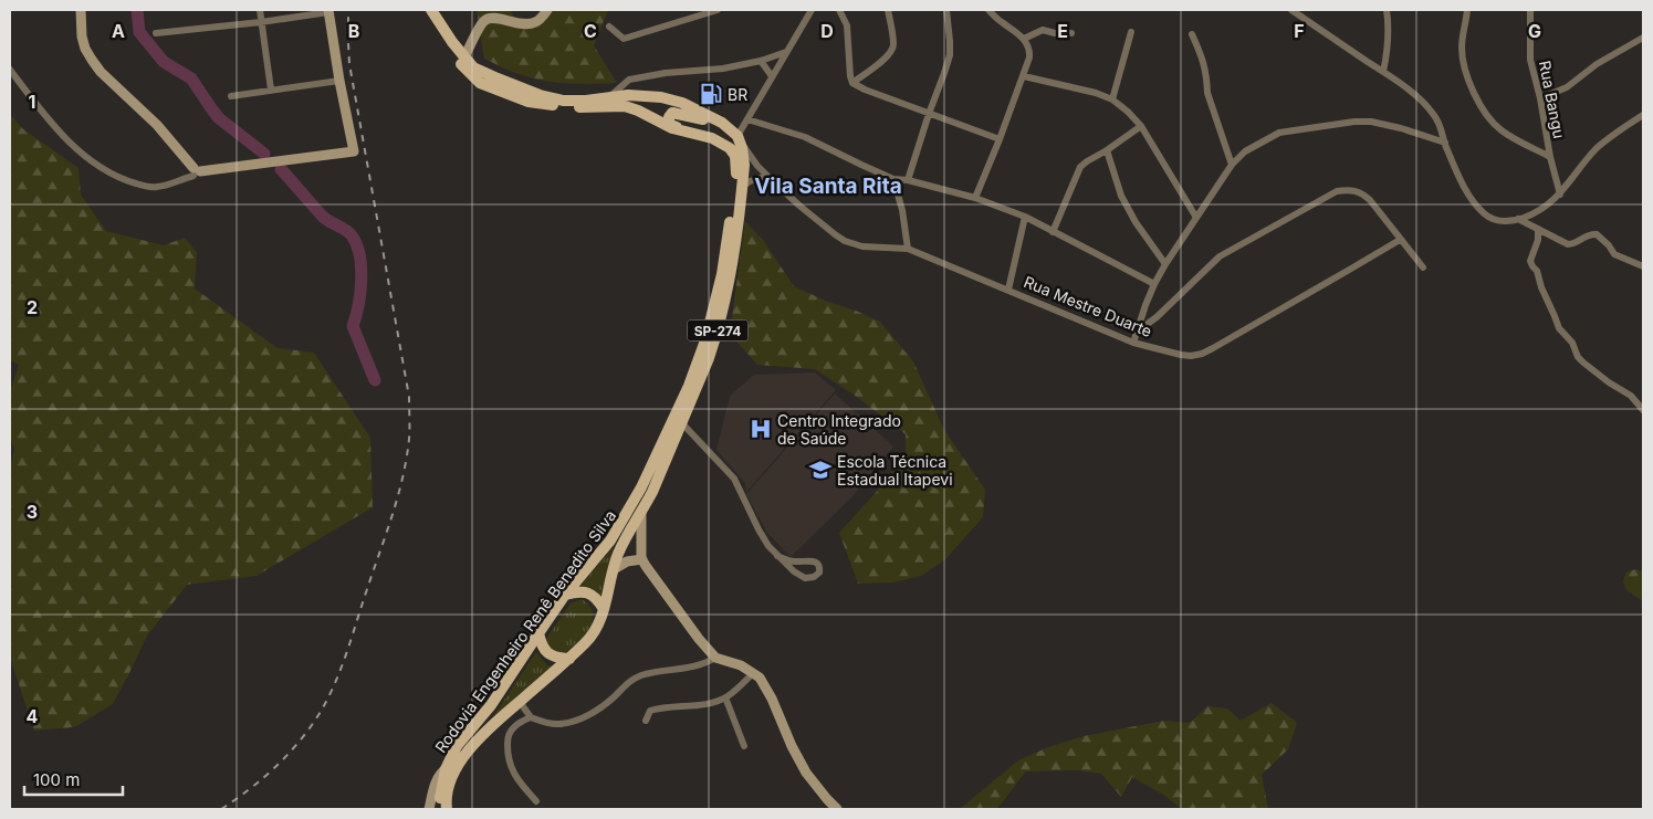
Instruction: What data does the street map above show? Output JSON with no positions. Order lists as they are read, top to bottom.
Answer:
{
  "streets": {
    "main road": ["SP-274", "Rodovia Engenheiro Renê Benedito Silva"],
    "street": ["Rua Bangu", "Rua Mestre Duarte"]
  },
  "crossings": [
    ["Rua Mestre Duarte", "Rodovia Engenheiro Renê Benedito Silva"]
  ],
  "districts": ["Vila Santa Rita"],
  "places": {
    "fuel station": ["BR"],
    "hospital": ["Centro Integrado de Saúde"],
    "school or university": ["Escola Técnica Estadual Itapevi"]
  },
  "scale_bar": "100 m",
  "grid": {
    "columns": [
      "A",
      "B",
      "C",
      "D",
      "E",
      "F",
      "G"
    ],
    "rows": [
      "1",
      "2",
      "3",
      "4"
    ]
  }
}
